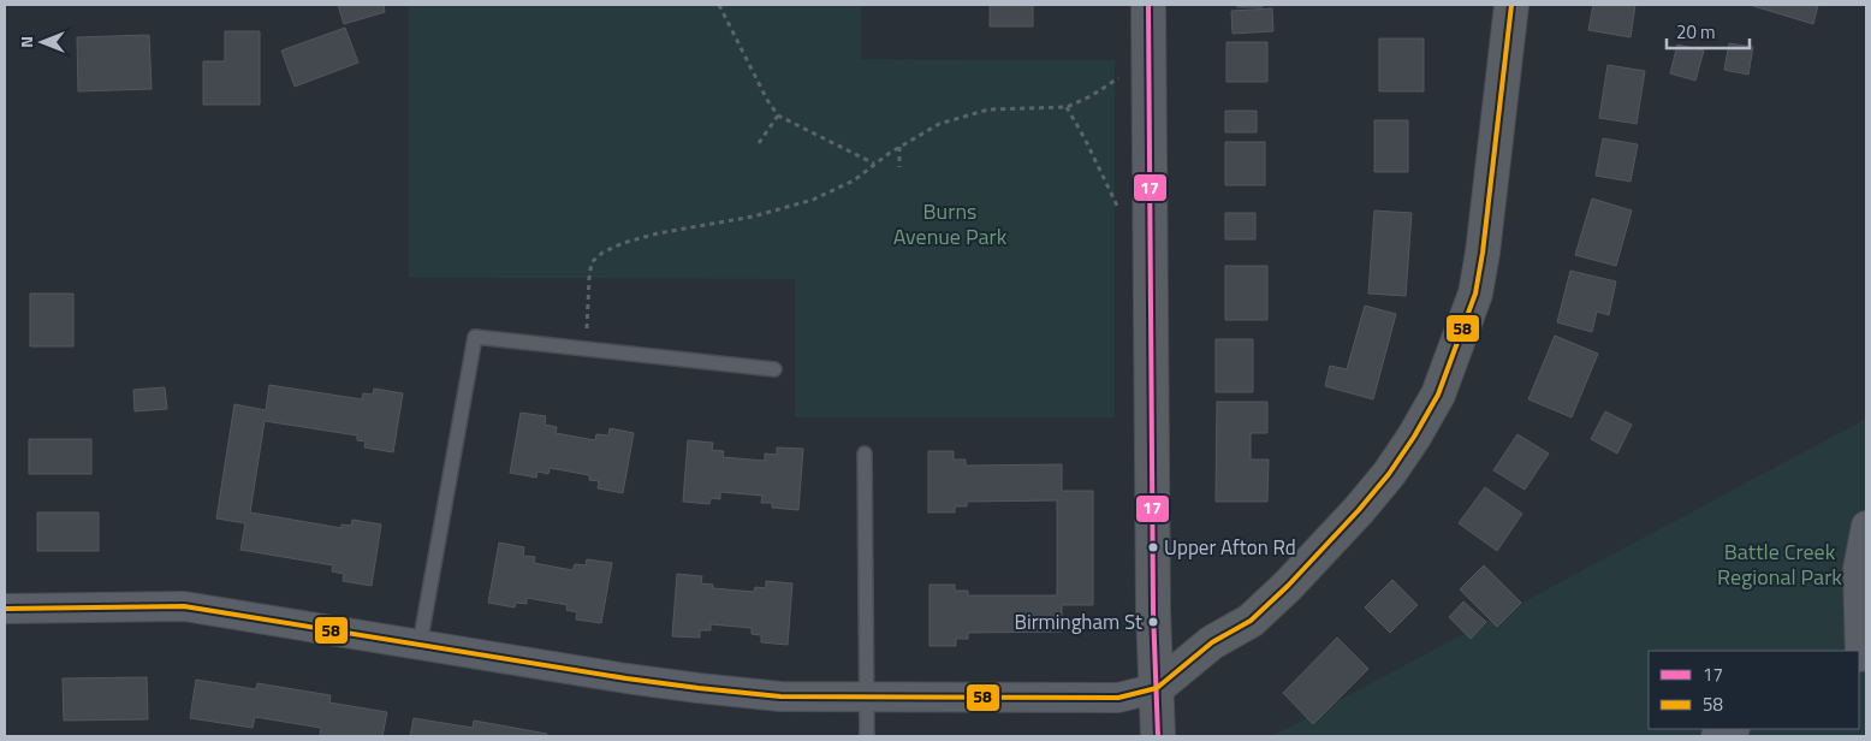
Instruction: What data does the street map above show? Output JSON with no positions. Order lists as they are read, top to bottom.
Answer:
{
  "parks": ["Burns Avenue Park", "Battle Creek Regional Park"],
  "places": ["Upper Afton Rd", "Birmingham St"],
  "lines": ["transit line 17", "transit line 58"],
  "legend": ["17", "58"],
  "scale_bar": "20 m",
  "north": "left"
}
